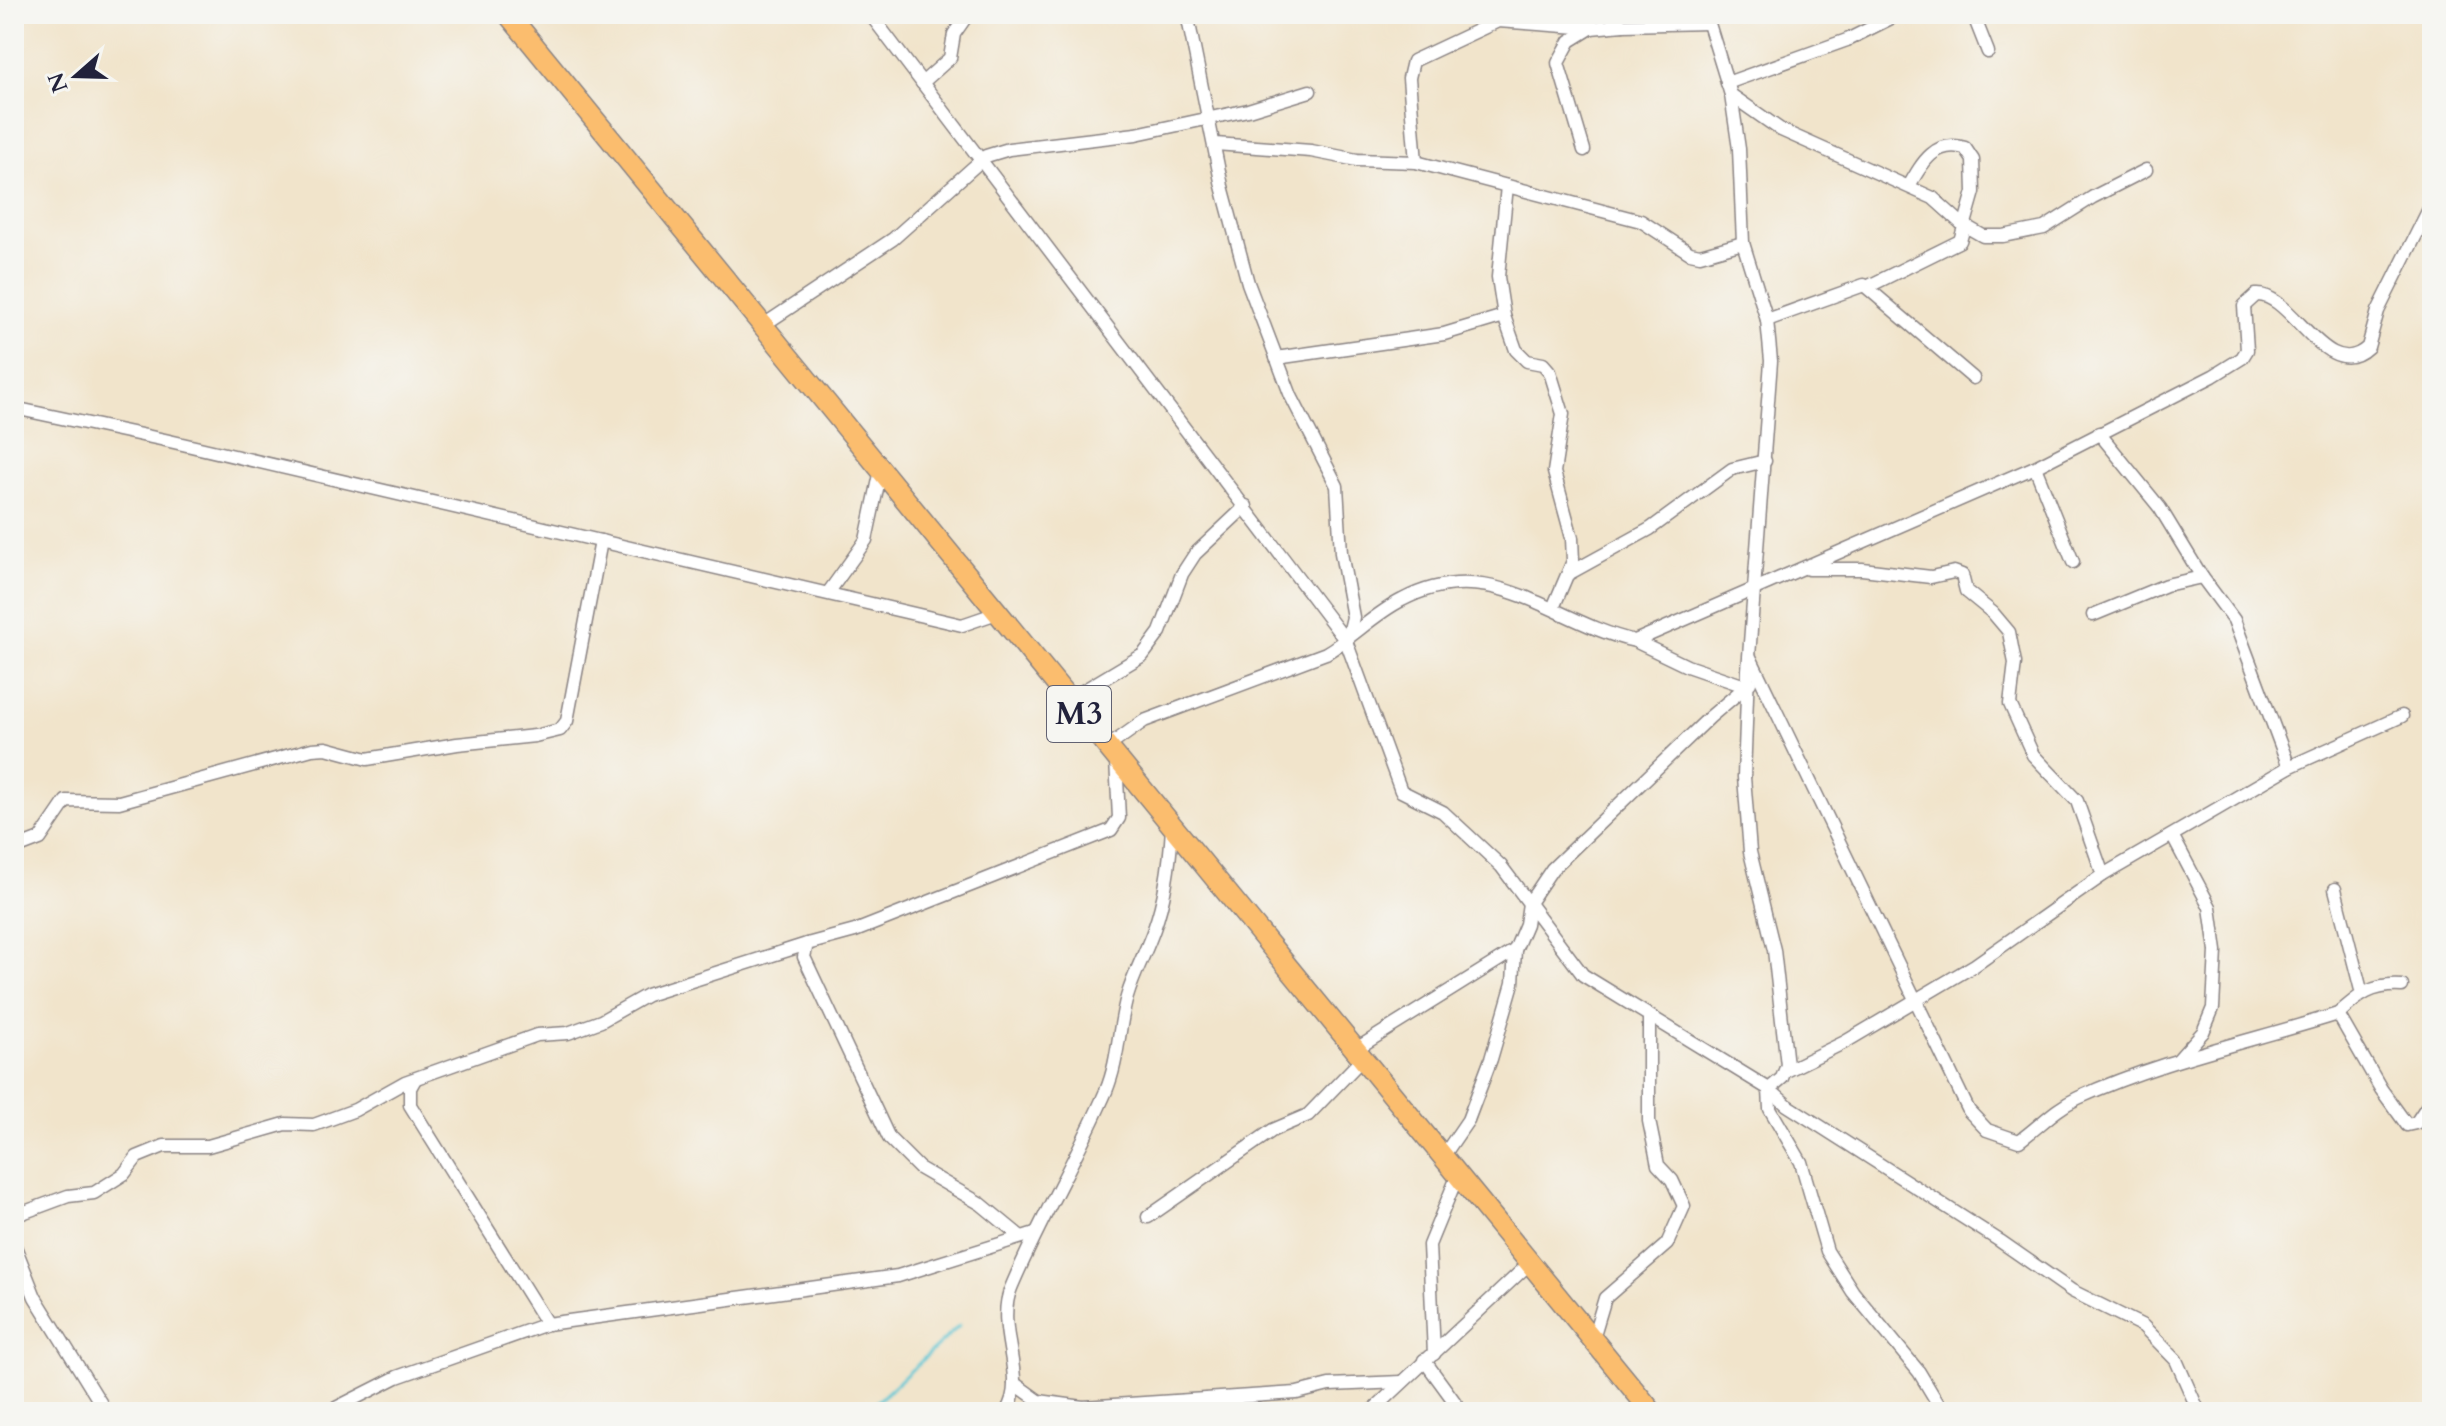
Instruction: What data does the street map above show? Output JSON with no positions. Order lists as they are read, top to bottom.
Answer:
{
  "streets": {
    "main road": ["M3"]
  },
  "north": "left"
}
